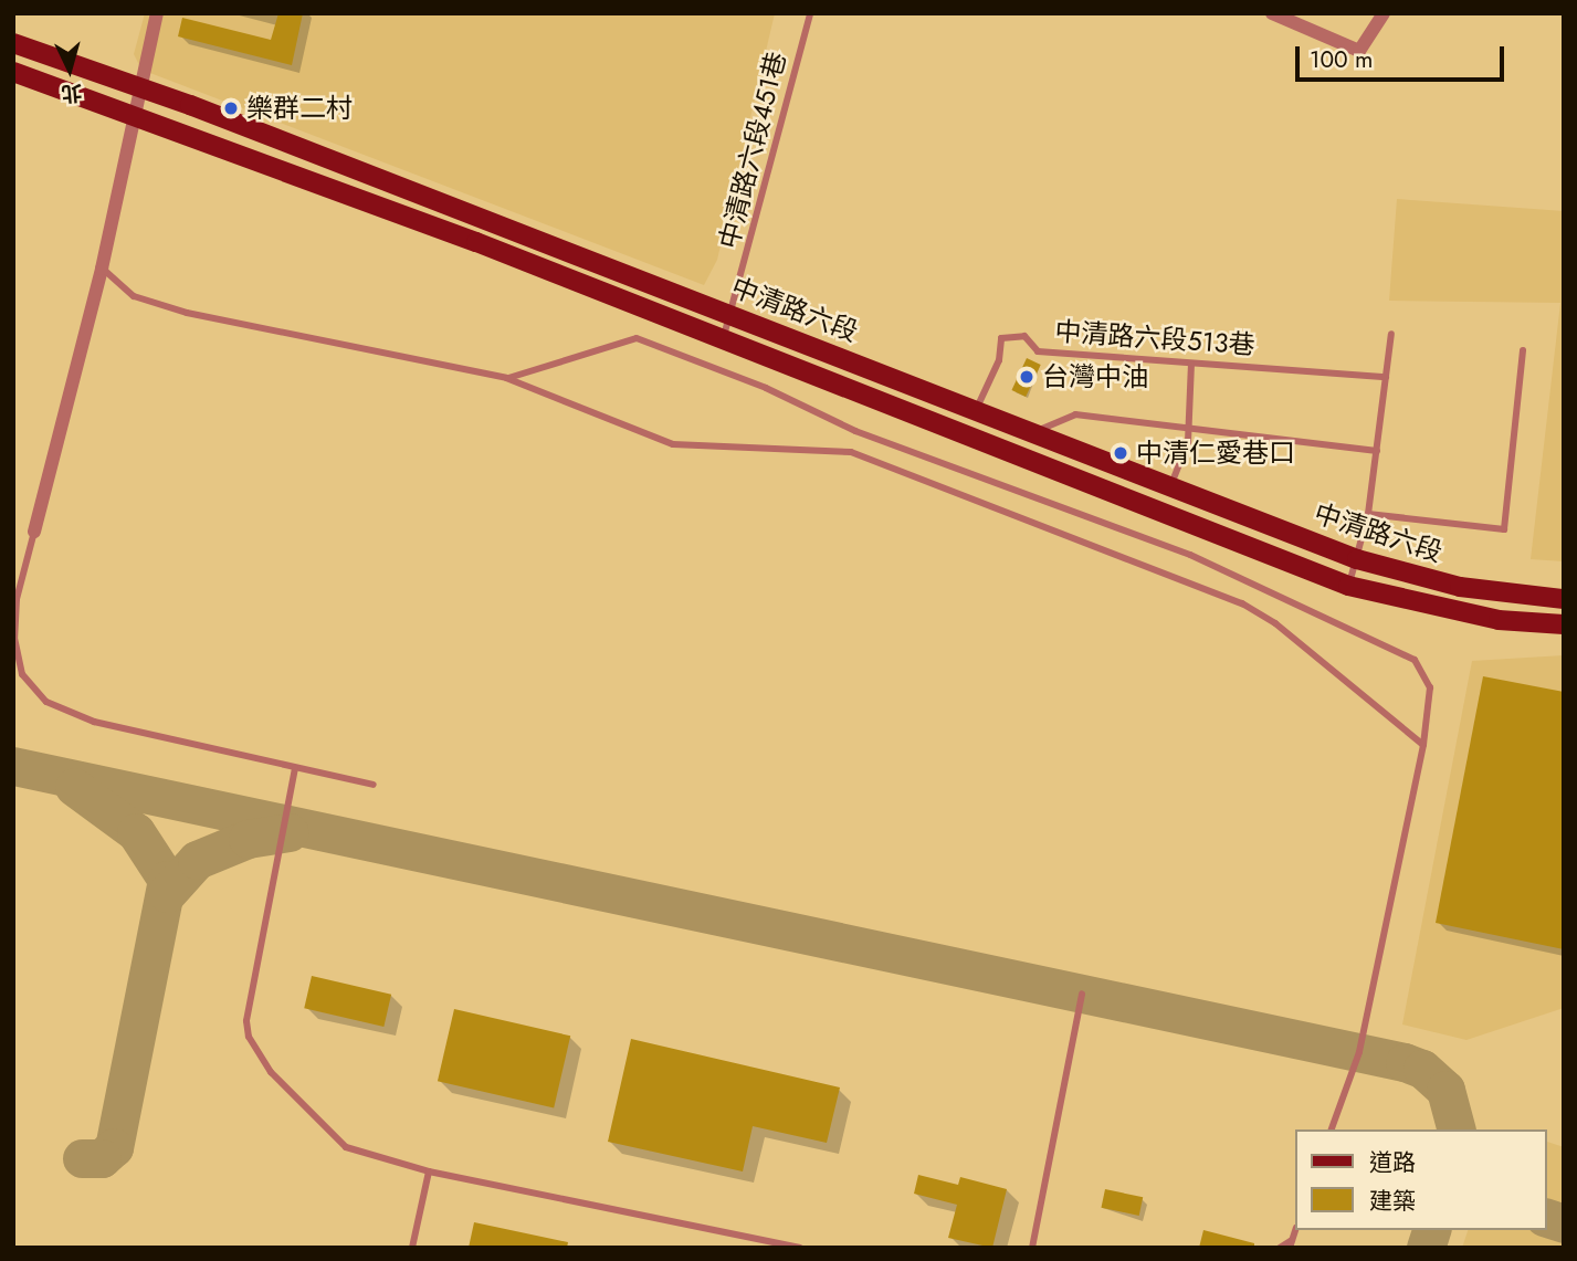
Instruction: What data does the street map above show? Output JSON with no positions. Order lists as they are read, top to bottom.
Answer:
{
  "streets": {
    "main road": ["中清路六段"],
    "lane": ["中清路六段451巷", "中清路六段513巷"]
  },
  "crossings": [
    ["中清路六段451巷", "中清路六段"],
    ["中清路六段", "中清路六段513巷"]
  ],
  "places": ["樂群二村", "台灣中油", "中清仁愛巷口"],
  "legend": ["道路", "建築"],
  "scale_bar": "100 m",
  "north": "bottom"
}
